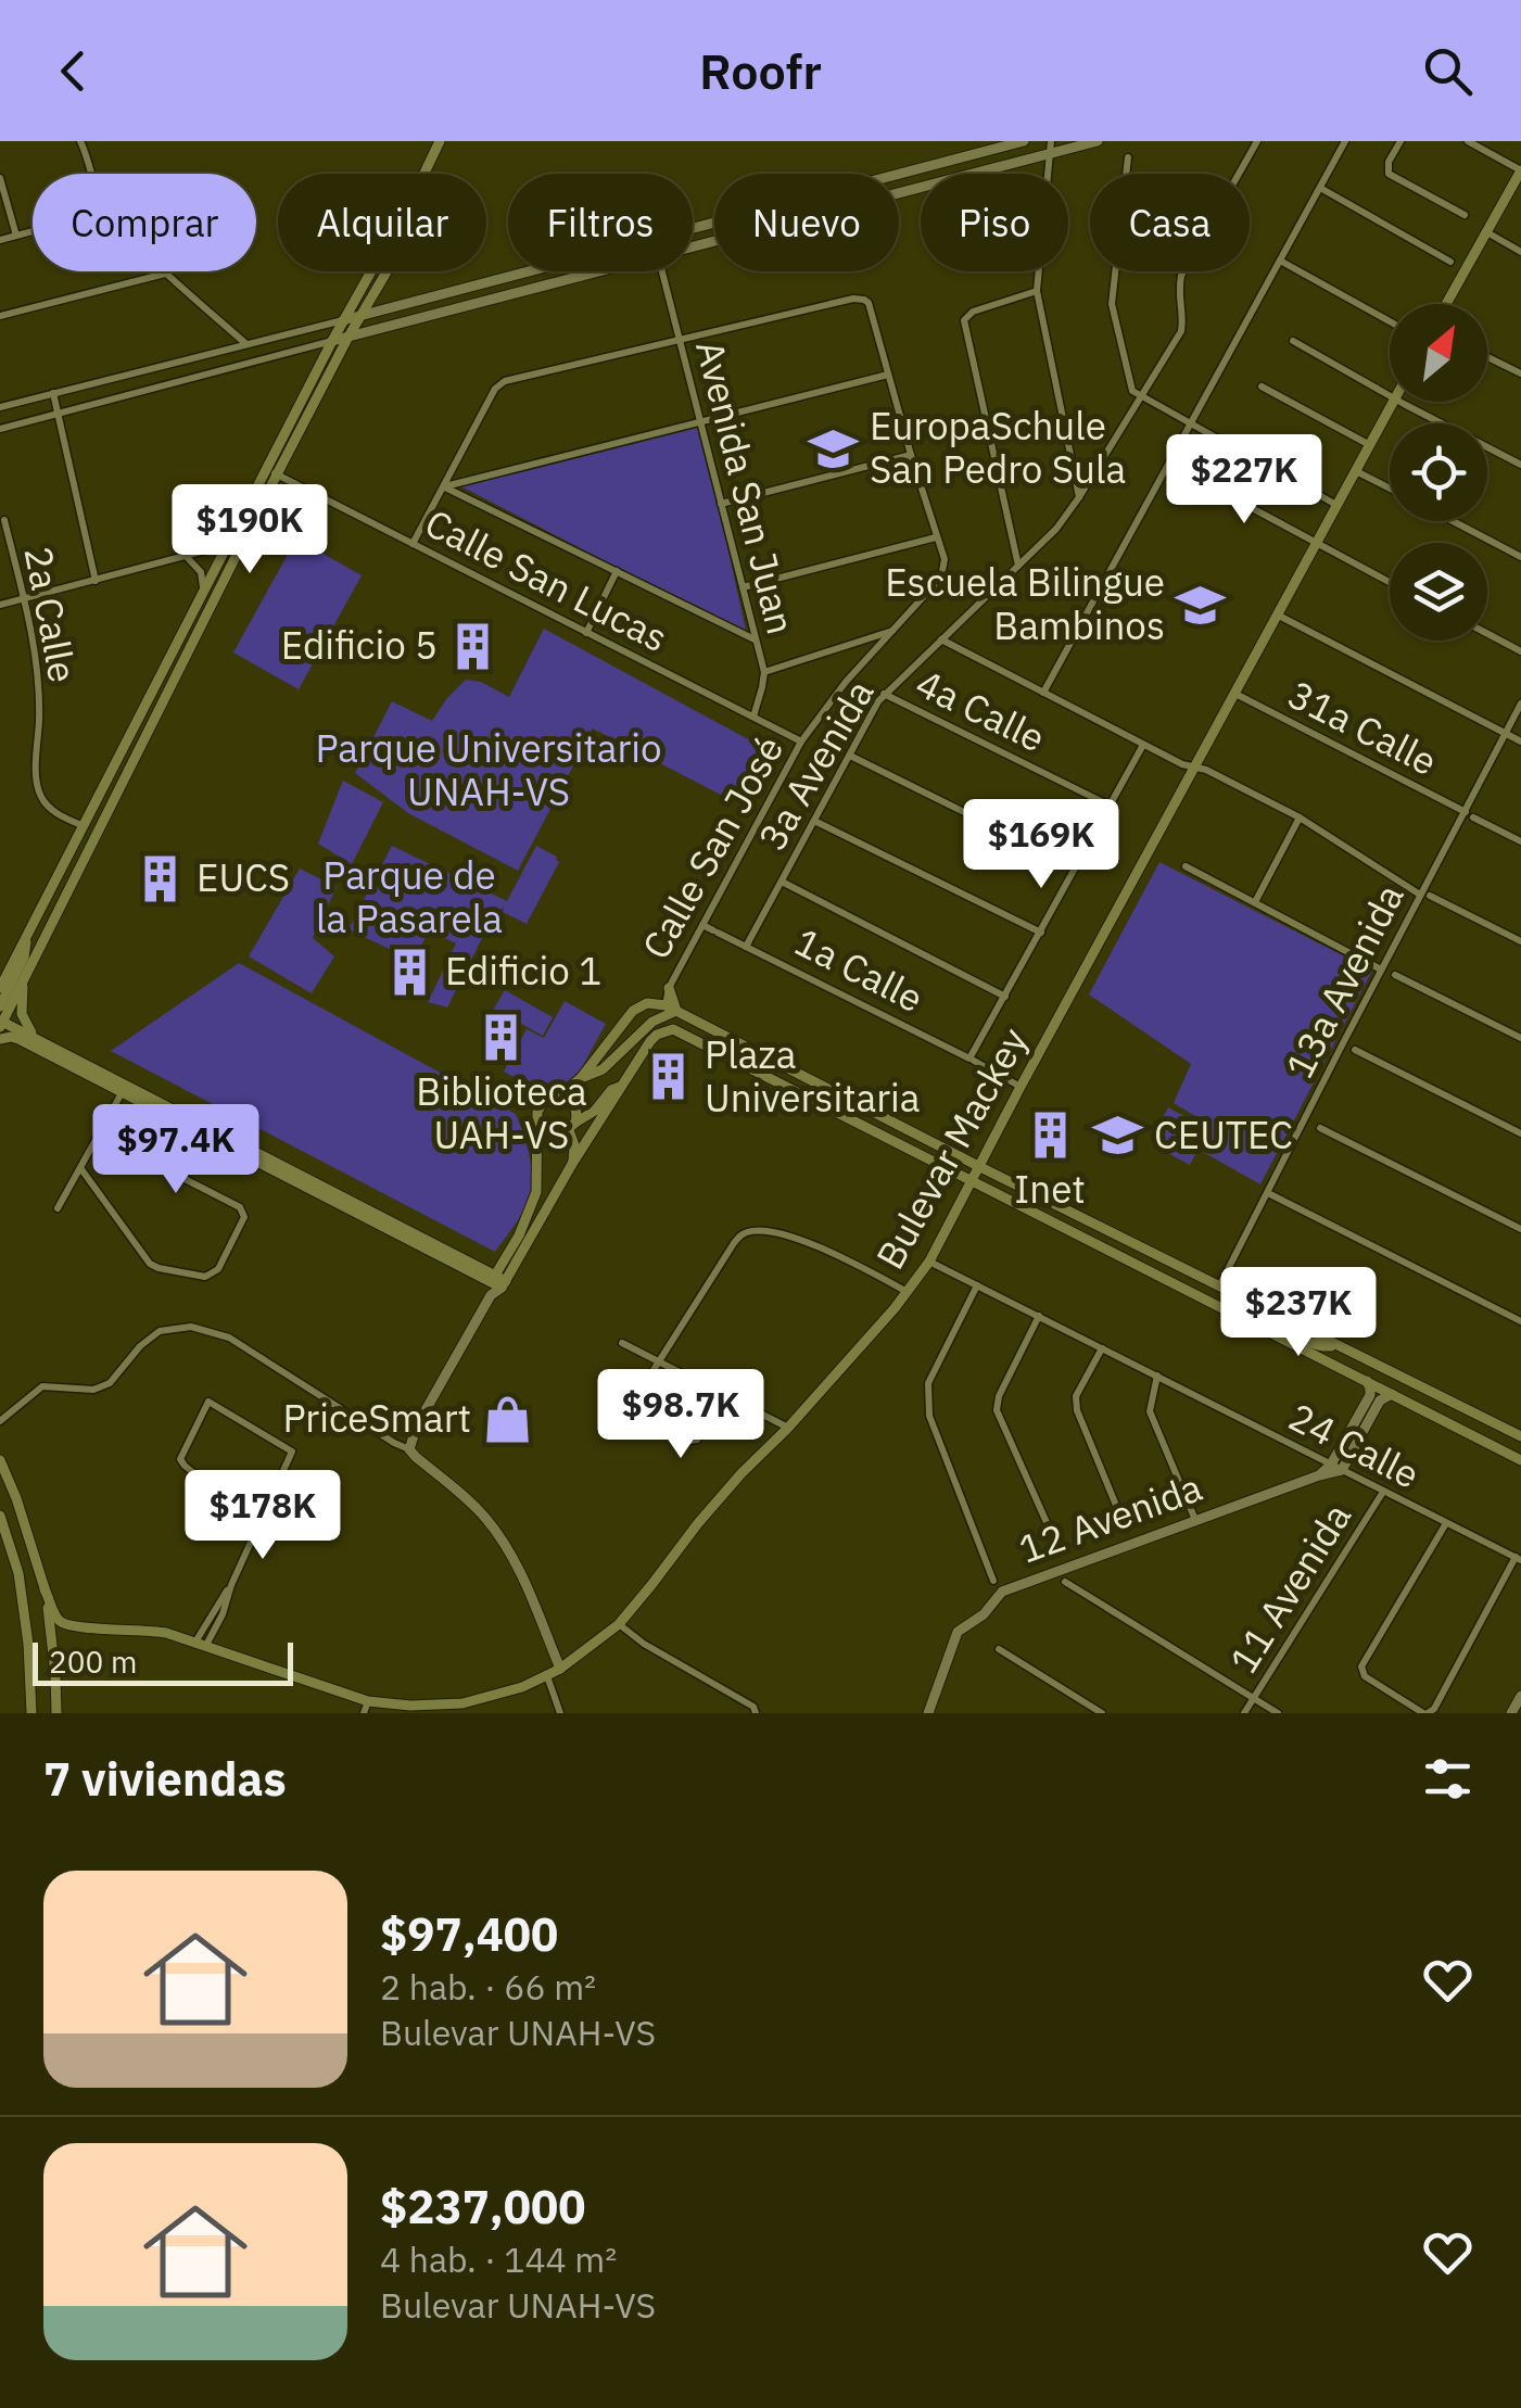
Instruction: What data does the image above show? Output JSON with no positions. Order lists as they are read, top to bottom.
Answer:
{
  "streets": {
    "main road": ["Bulevar Mackey"],
    "street": [
      "Avenida San Juan",
      "Calle San Lucas",
      "2a Calle",
      "4a Calle",
      "31a Calle",
      "3a Avenida",
      "Calle San José",
      "1a Calle",
      "13a Avenida",
      "24 Calle",
      "12 Avenida",
      "11 Avenida"
    ]
  },
  "crossings": [
    ["Avenida San Juan", "Calle San Lucas"],
    ["Calle San Lucas", "Calle San José"],
    ["4a Calle", "3a Avenida"],
    ["31a Calle", "13a Avenida"],
    ["31a Calle", "Bulevar Mackey"],
    ["3a Avenida", "1a Calle"],
    ["Calle San José", "1a Calle"],
    ["1a Calle", "Bulevar Mackey"],
    ["Bulevar Mackey", "24 Calle"],
    ["24 Calle", "12 Avenida"],
    ["24 Calle", "11 Avenida"]
  ],
  "parks": ["Parque Universitario UNAH-VS", "Parque de la Pasarela"],
  "places": {
    "school or university": ["EuropaSchule San Pedro Sula", "Escuela Bilingue Bambinos", "CEUTEC"],
    "building": [
      "Edificio 5",
      "EUCS",
      "Edificio 1",
      "Biblioteca UAH-VS",
      "Plaza Universitaria",
      "Inet"
    ],
    "shop": ["PriceSmart"]
  },
  "scale_bar": "200 m",
  "north": "top right",
  "page": {
    "header": "Roofr",
    "chip": [
      "Comprar",
      "Alquilar",
      "Filtros",
      "Nuevo",
      "Piso",
      "Casa"
    ],
    "price": [
      "$227K",
      "$190K",
      "$169K",
      "$97.4K",
      "$237K",
      "$98.7K",
      "$178K"
    ],
    "scale": "200 m",
    "heading": "7 viviendas",
    "list": [
      {
        "name": "$97,400",
        "note": "2 hab. · 66 m² · Bulevar UNAH-VS"
      },
      {
        "name": "$237,000",
        "note": "4 hab. · 144 m² · Bulevar UNAH-VS"
      }
    ]
  }
}
